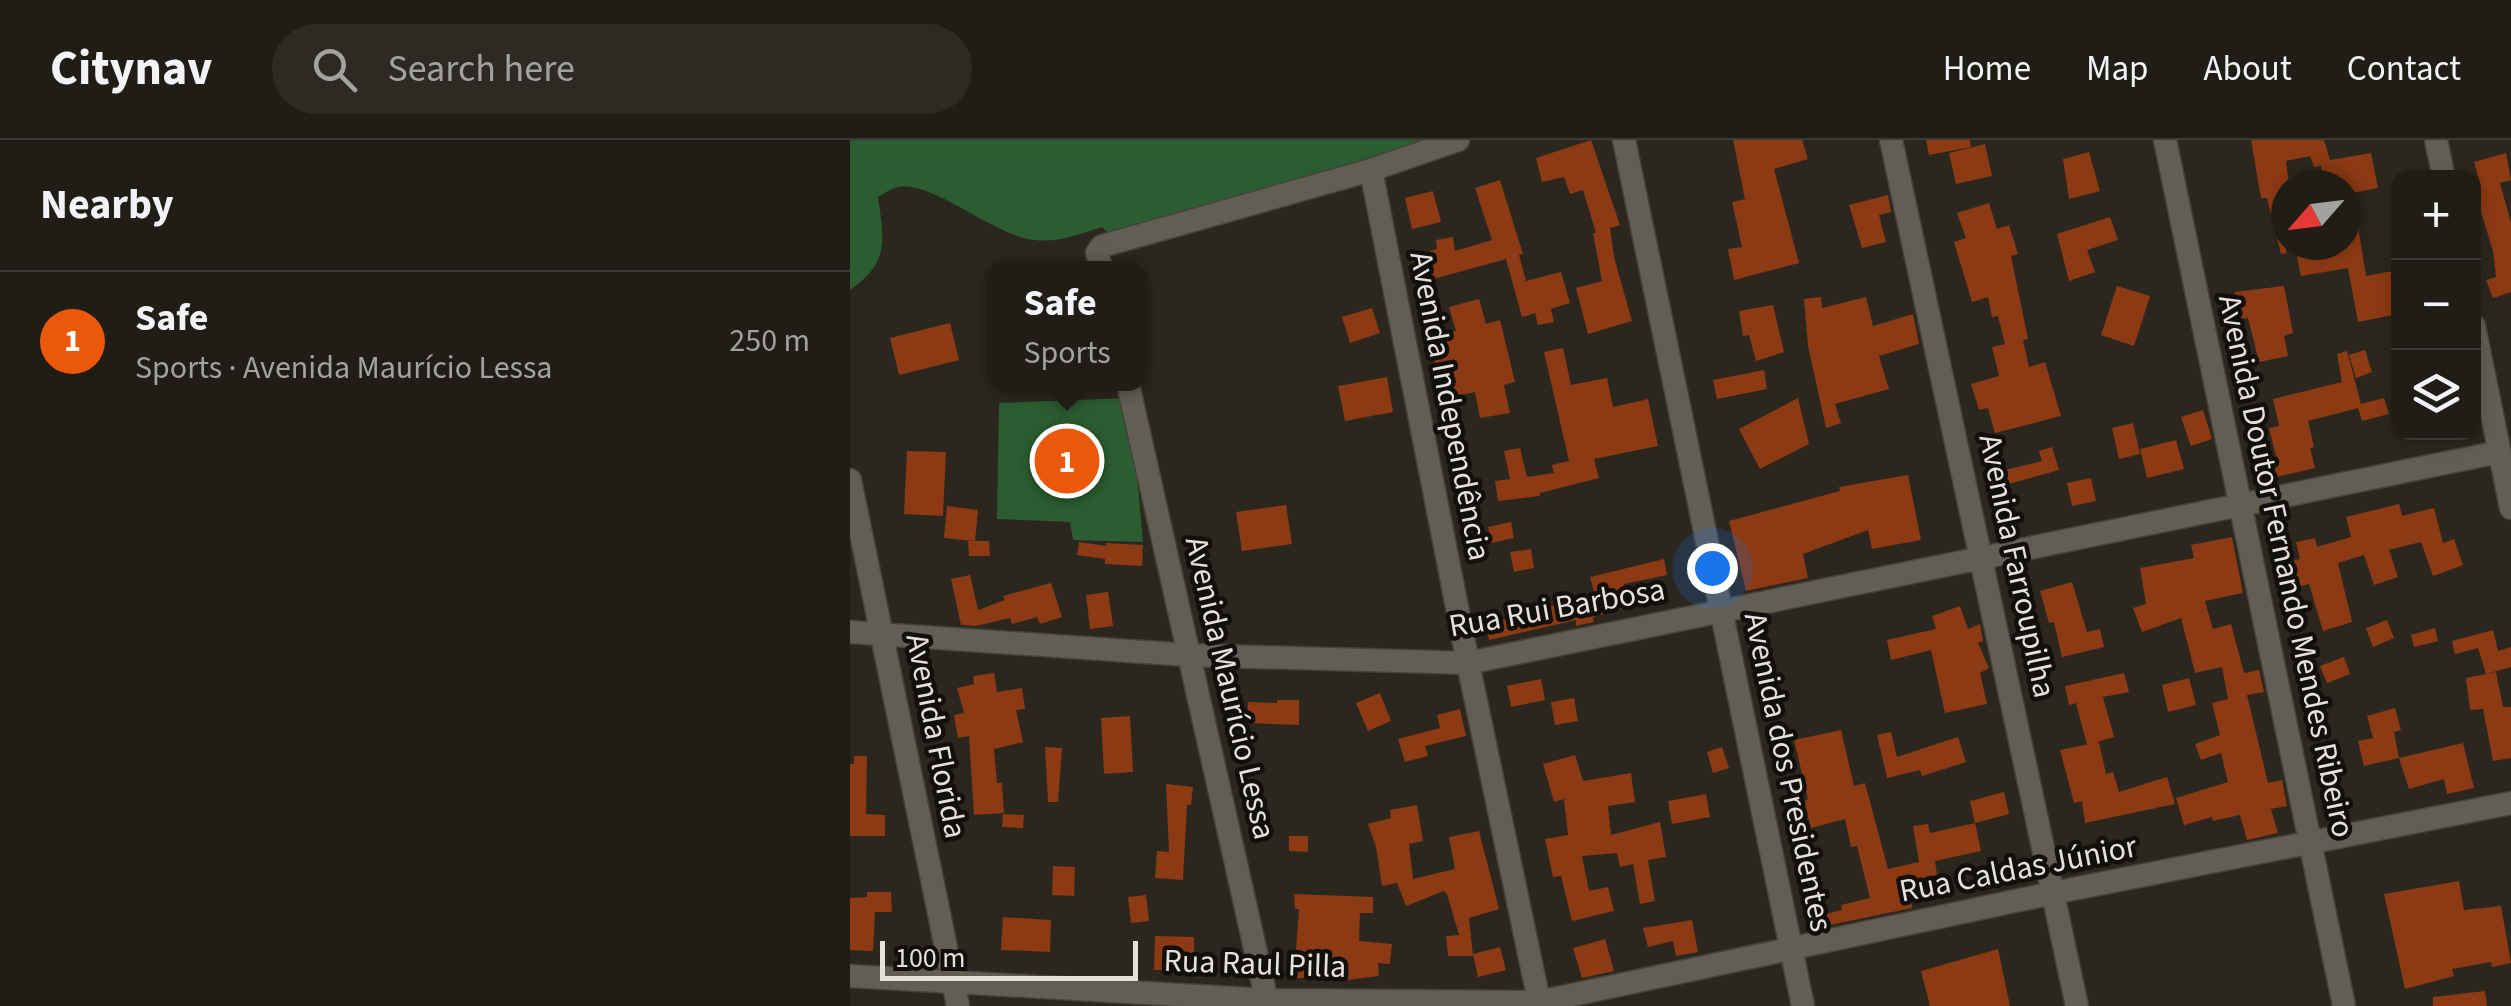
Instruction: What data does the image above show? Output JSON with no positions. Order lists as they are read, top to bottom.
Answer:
{
  "streets": {
    "street": [
      "Avenida Independência",
      "Avenida Farroupilha",
      "Avenida Doutor Fernando Mendes Ribeiro",
      "Rua Rui Barbosa",
      "Avenida Maurício Lessa",
      "Avenida Florida",
      "Avenida dos Presidentes",
      "Rua Caldas Júnior",
      "Rua Raul Pilla"
    ]
  },
  "crossings": [
    ["Avenida Independência", "Rua Rui Barbosa"],
    ["Avenida Independência", "Rua Caldas Júnior"],
    ["Avenida Independência", "Rua Raul Pilla"],
    ["Avenida Farroupilha", "Rua Rui Barbosa"],
    ["Avenida Farroupilha", "Rua Caldas Júnior"],
    ["Avenida Doutor Fernando Mendes Ribeiro", "Rua Rui Barbosa"],
    ["Avenida Doutor Fernando Mendes Ribeiro", "Rua Caldas Júnior"],
    ["Rua Rui Barbosa", "Avenida Maurício Lessa"],
    ["Rua Rui Barbosa", "Avenida Florida"],
    ["Rua Rui Barbosa", "Avenida dos Presidentes"],
    ["Avenida Maurício Lessa", "Rua Raul Pilla"],
    ["Avenida Florida", "Rua Raul Pilla"],
    ["Avenida dos Presidentes", "Rua Caldas Júnior"],
    ["Rua Caldas Júnior", "Rua Raul Pilla"]
  ],
  "scale_bar": "100 m",
  "north": "bottom left",
  "page": {
    "header": "Citynav",
    "search": "Search here",
    "nav": [
      "Home",
      "Map",
      "About",
      "Contact"
    ],
    "heading": "Nearby",
    "map_buttons": ["+", "−"],
    "popup": ["Safe", "Sports"],
    "list": [
      {
        "mark": "1",
        "name": "Safe",
        "note": "Sports · Avenida Maurício Lessa",
        "value": "250 m"
      }
    ],
    "pins": "1",
    "scale": "100 m"
  }
}
